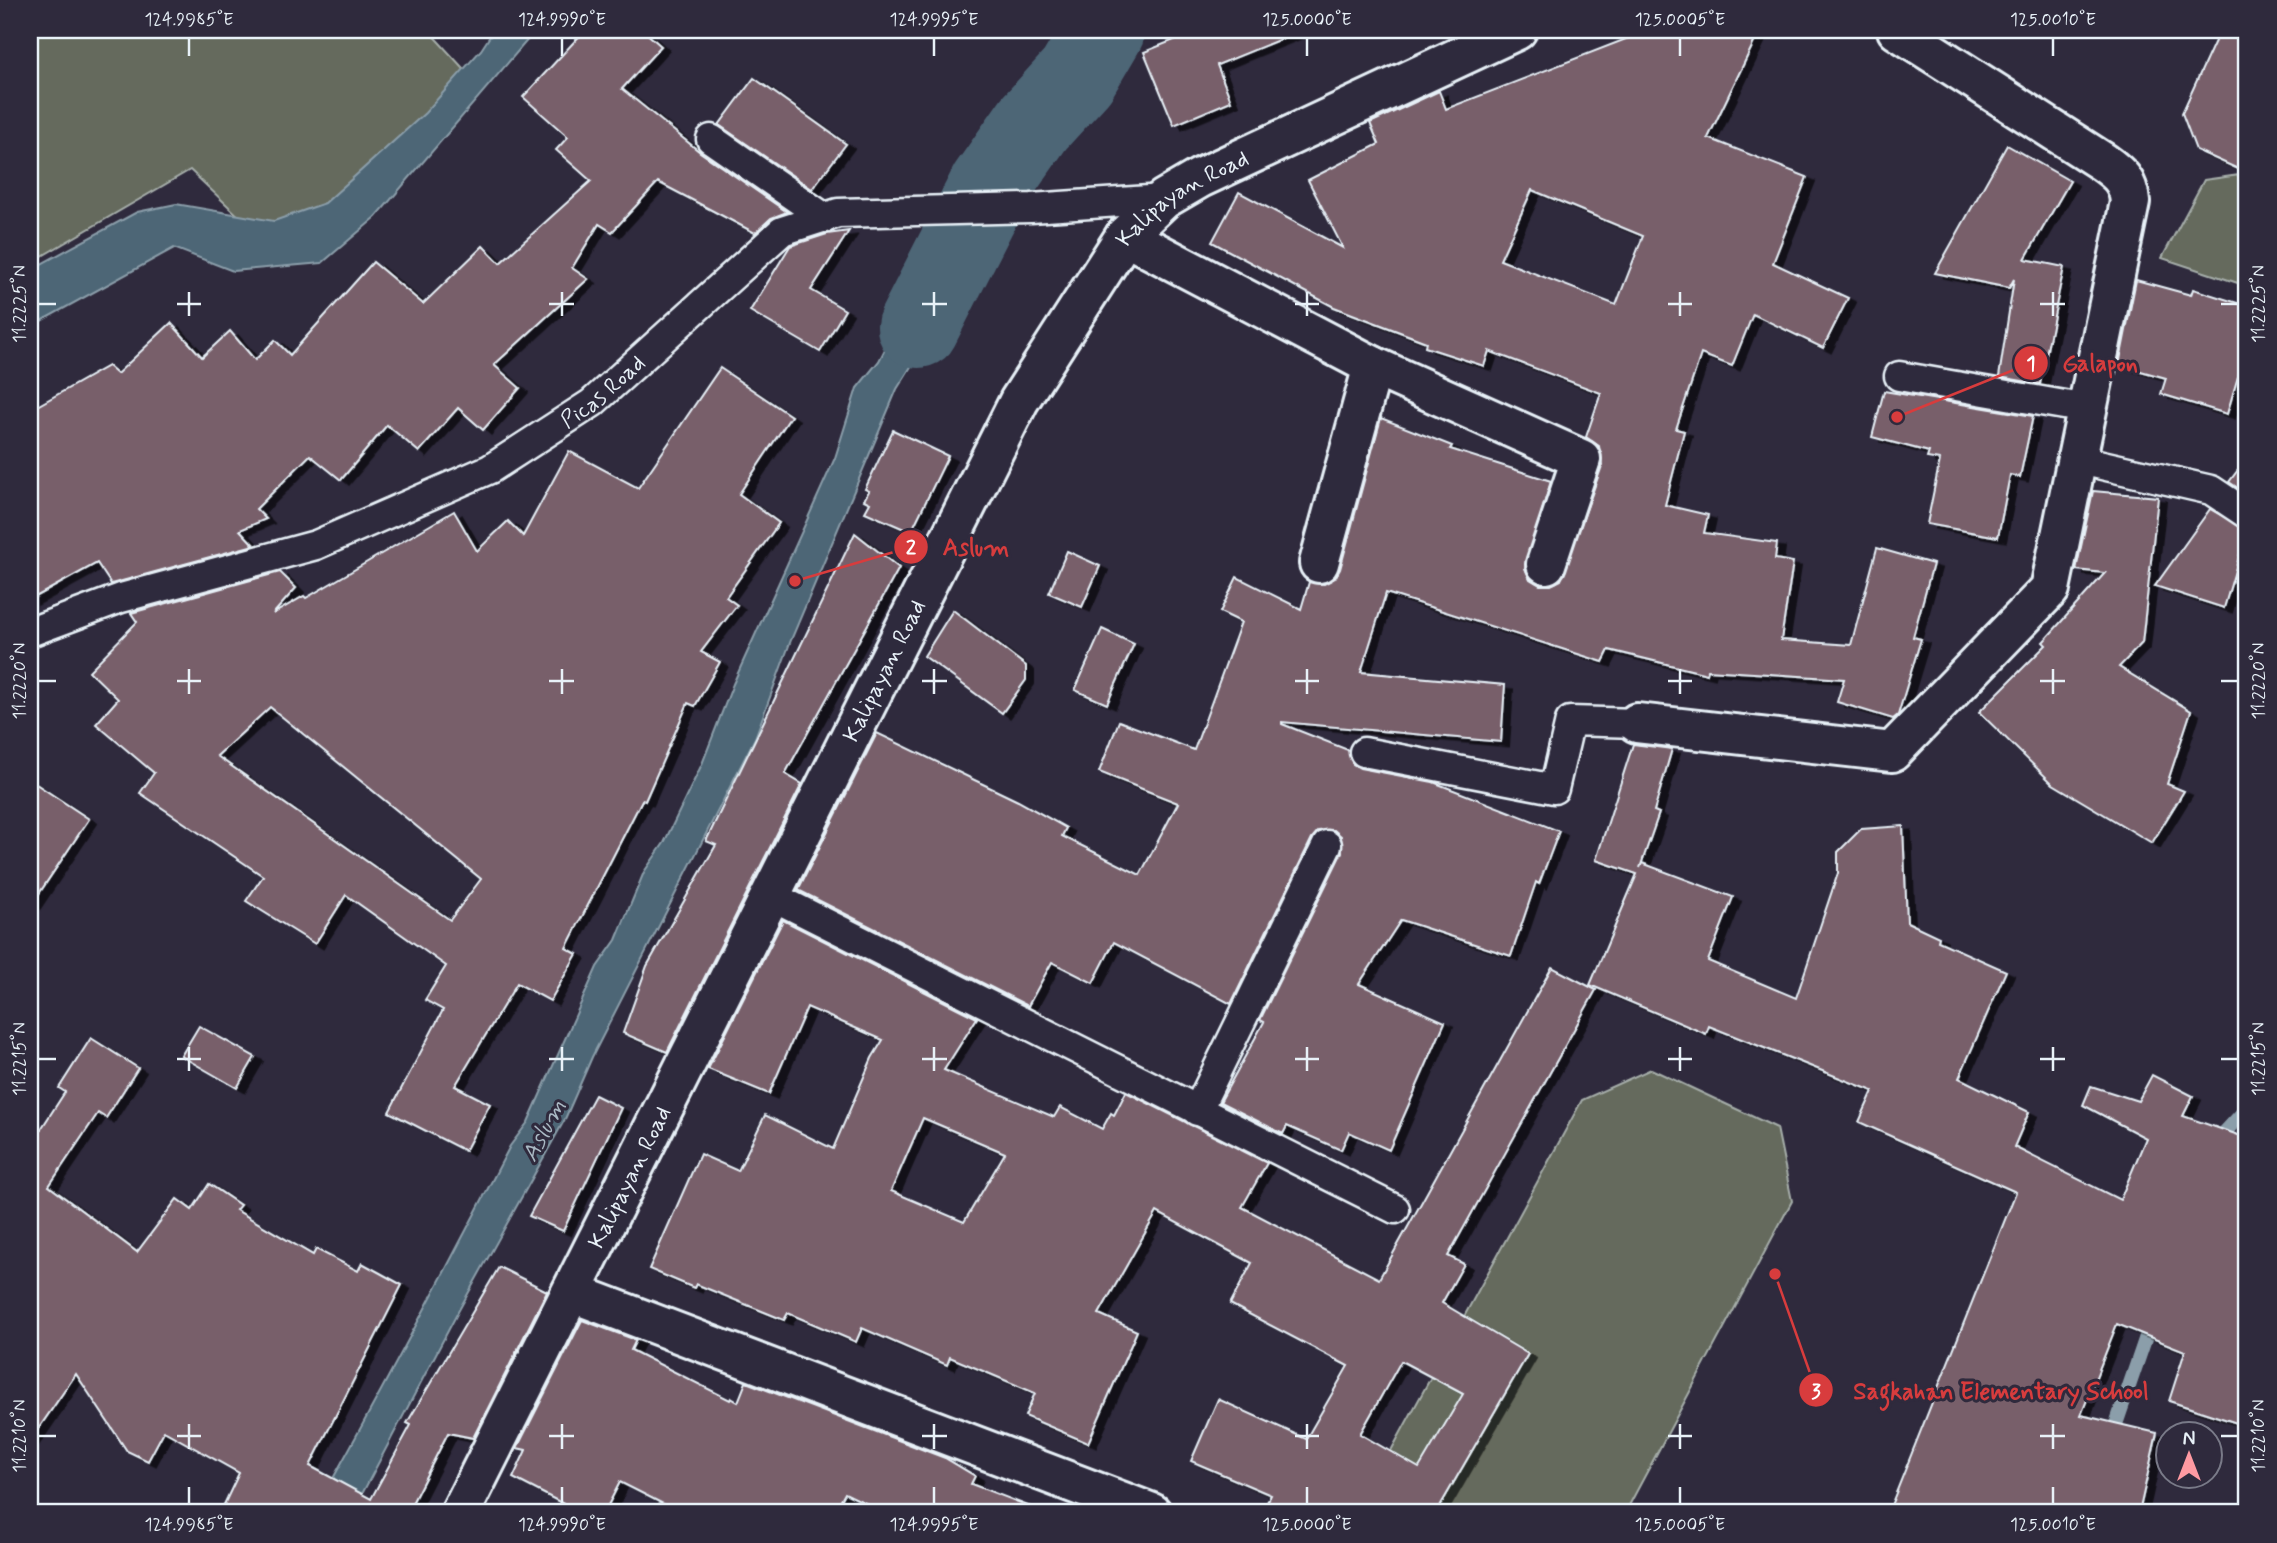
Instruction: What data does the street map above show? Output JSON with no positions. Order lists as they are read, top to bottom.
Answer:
{
  "streets": {
    "street": ["Kalipayan Road"],
    "lane": ["Picas Road"]
  },
  "crossings": [
    ["Kalipayan Road", "Picas Road"]
  ],
  "water": ["Aslum"],
  "places": ["Galapon", "Aslum", "Sagkahan Elementary School"],
  "north": "top",
  "coordinates": [
    "124.9985°E",
    "124.9990°E",
    "124.9995°E",
    "125.0000°E",
    "125.0005°E",
    "125.0010°E",
    "11.2225°N",
    "11.2220°N",
    "11.2215°N",
    "11.2210°N"
  ]
}
